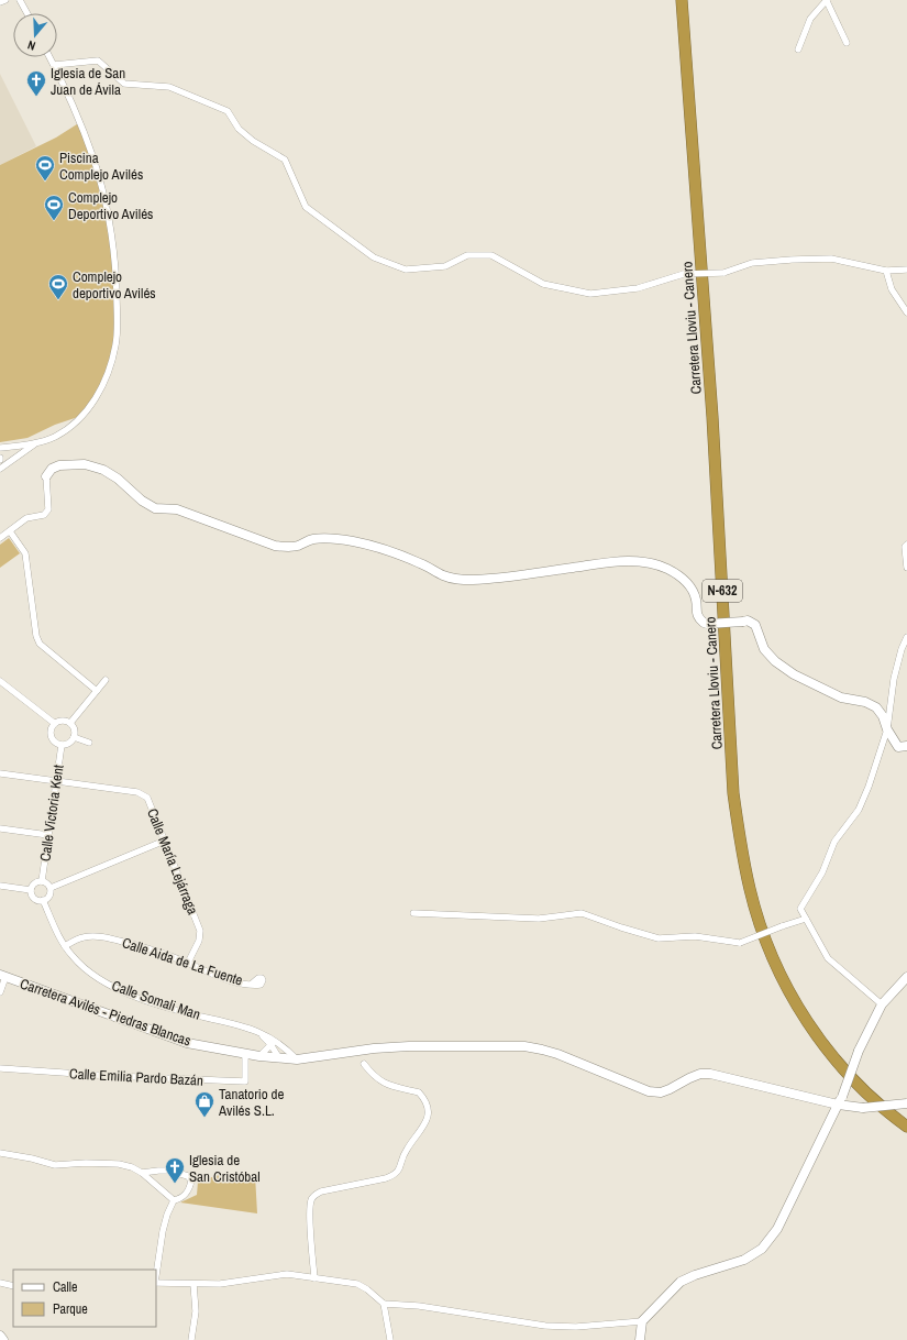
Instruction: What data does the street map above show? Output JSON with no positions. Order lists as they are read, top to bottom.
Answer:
{
  "streets": {
    "highway": ["Carretera Lloviu - Canero", "N-632"],
    "street": [
      "Calle Victoria Kent",
      "Calle María Lejárraga",
      "Calle Aida de La Fuente",
      "Calle Somali Man",
      "Carretera Avilés - Piedras Blancas",
      "Calle Emilia Pardo Bazán"
    ]
  },
  "crossings": [
    ["Calle Victoria Kent", "Calle María Lejárraga"],
    ["Calle Victoria Kent", "Calle Somali Man"],
    ["Calle María Lejárraga", "Calle Aida de La Fuente"],
    ["Calle Aida de La Fuente", "Calle Somali Man"],
    ["Calle Somali Man", "Carretera Avilés - Piedras Blancas"],
    ["Carretera Avilés - Piedras Blancas", "Calle Emilia Pardo Bazán"]
  ],
  "places": {
    "church": ["Iglesia de San Juan de Ávila", "Iglesia de San Cristóbal"],
    "sports": ["Piscina Complejo Avilés", "Complejo Deportivo Avilés", "Complejo deportivo Avilés"],
    "shop": ["Tanatorio de Avilés S.L."]
  },
  "legend": ["Calle", "Parque"],
  "north": "bottom"
}
